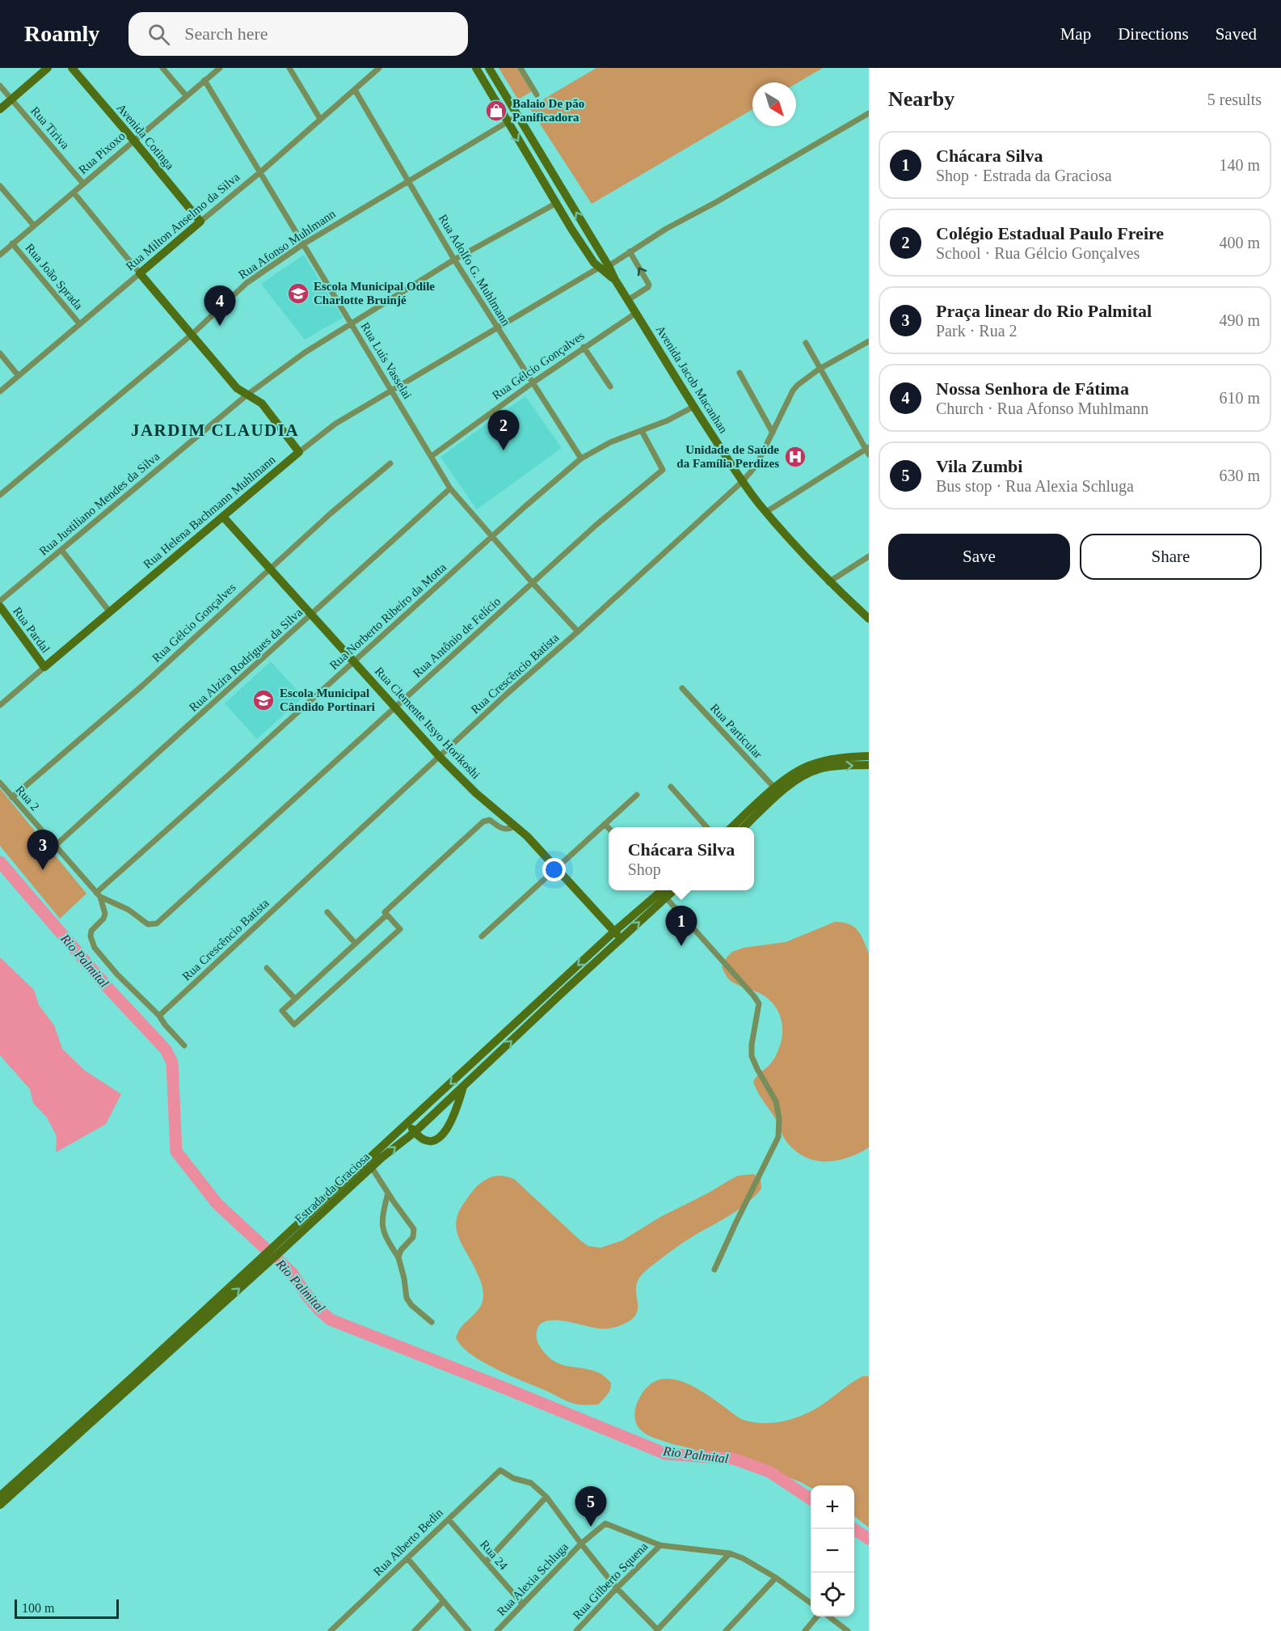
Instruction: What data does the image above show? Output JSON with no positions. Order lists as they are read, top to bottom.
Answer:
{
  "streets": {
    "main road": [
      "Avenida Cotinga",
      "Rua Milton Anselmo da Silva",
      "Avenida Jacob Macanhan",
      "Rua Helena Bachmann Muhlmann",
      "Rua Pardal",
      "Rua Clemente Itsyo Horikoshi",
      "Estrada da Graciosa"
    ],
    "street": [
      "Rua Tiriva",
      "Rua Pixoxo",
      "Rua Afonso Muhlmann",
      "Rua Adolfo G. Muhlmann",
      "Rua João Sprada",
      "Rua Luís Vasselai",
      "Rua Gélcio Gonçalves",
      "Rua Justiliano Mendes da Silva",
      "Rua Norberto Ribeiro da Motta",
      "Rua Antônio de Felício",
      "Rua Alzira Rodrigues da Silva",
      "Rua Crescêncio Batista",
      "Rua Particular",
      "Rua 2",
      "Rua Alberto Bedin",
      "Rua 24",
      "Rua Alexia Schluga",
      "Rua Gilberto Squena"
    ]
  },
  "crossings": [
    ["Rua Tiriva", "Rua Pixoxo"],
    ["Avenida Cotinga", "Rua Pixoxo"],
    ["Avenida Cotinga", "Rua Milton Anselmo da Silva"],
    ["Rua Pixoxo", "Rua João Sprada"],
    ["Rua Pixoxo", "Rua Luís Vasselai"],
    ["Rua Milton Anselmo da Silva", "Rua Adolfo G. Muhlmann"],
    ["Rua Milton Anselmo da Silva", "Rua João Sprada"],
    ["Rua Milton Anselmo da Silva", "Rua Luís Vasselai"],
    ["Rua Afonso Muhlmann", "Rua Adolfo G. Muhlmann"],
    ["Rua Afonso Muhlmann", "Rua Luís Vasselai"],
    ["Rua Afonso Muhlmann", "Avenida Jacob Macanhan"],
    ["Rua Adolfo G. Muhlmann", "Rua Gélcio Gonçalves"],
    ["Rua Adolfo G. Muhlmann", "Rua Justiliano Mendes da Silva"],
    ["Rua Adolfo G. Muhlmann", "Rua Helena Bachmann Muhlmann"],
    ["Rua Adolfo G. Muhlmann", "Rua Norberto Ribeiro da Motta"],
    ["Rua Luís Vasselai", "Rua Gélcio Gonçalves"],
    ["Rua Luís Vasselai", "Rua Justiliano Mendes da Silva"],
    ["Rua Luís Vasselai", "Rua Helena Bachmann Muhlmann"],
    ["Rua Luís Vasselai", "Rua Norberto Ribeiro da Motta"],
    ["Rua Luís Vasselai", "Rua Antônio de Felício"],
    ["Rua Luís Vasselai", "Rua Alzira Rodrigues da Silva"],
    ["Rua Luís Vasselai", "Rua Crescêncio Batista"],
    ["Rua Gélcio Gonçalves", "Avenida Jacob Macanhan"],
    ["Rua Gélcio Gonçalves", "Rua Clemente Itsyo Horikoshi"],
    ["Rua Gélcio Gonçalves", "Rua 2"],
    ["Avenida Jacob Macanhan", "Rua Justiliano Mendes da Silva"],
    ["Avenida Jacob Macanhan", "Rua Helena Bachmann Muhlmann"],
    ["Avenida Jacob Macanhan", "Rua Norberto Ribeiro da Motta"],
    ["Avenida Jacob Macanhan", "Rua Crescêncio Batista"],
    ["Rua Helena Bachmann Muhlmann", "Rua Pardal"],
    ["Rua Helena Bachmann Muhlmann", "Rua Clemente Itsyo Horikoshi"],
    ["Rua Norberto Ribeiro da Motta", "Rua Antônio de Felício"],
    ["Rua Norberto Ribeiro da Motta", "Rua Clemente Itsyo Horikoshi"],
    ["Rua Norberto Ribeiro da Motta", "Rua 2"],
    ["Rua Antônio de Felício", "Rua Clemente Itsyo Horikoshi"],
    ["Rua Antônio de Felício", "Rua 2"],
    ["Rua Alzira Rodrigues da Silva", "Rua Clemente Itsyo Horikoshi"],
    ["Rua Alzira Rodrigues da Silva", "Rua 2"],
    ["Rua Crescêncio Batista", "Rua Clemente Itsyo Horikoshi"],
    ["Rua Clemente Itsyo Horikoshi", "Estrada da Graciosa"],
    ["Rua Alberto Bedin", "Rua 24"],
    ["Rua 24", "Rua Alexia Schluga"],
    ["Rua Alexia Schluga", "Rua Gilberto Squena"]
  ],
  "districts": ["JARDIM CLAUDIA"],
  "water": ["Rio Palmital"],
  "places": {
    "shop": ["Balaio De pão Panificadora"],
    "school or university": ["Escola Municipal Odile Charlotte Bruinjé", "Escola Municipal Cândido Portinari"],
    "hospital": ["Unidade de Saúde da Família Perdizes"]
  },
  "scale_bar": "100 m",
  "north": "bottom right",
  "page": {
    "header": "Roamly",
    "search": "Search here",
    "nav": ["Map", "Directions", "Saved"],
    "heading": ["Nearby", "5 results"],
    "list": [
      {
        "mark": "1",
        "name": "Chácara Silva",
        "note": "Shop · Estrada da Graciosa",
        "value": "140 m"
      },
      {
        "mark": "2",
        "name": "Colégio Estadual Paulo Freire",
        "note": "School · Rua Gélcio Gonçalves",
        "value": "400 m"
      },
      {
        "mark": "3",
        "name": "Praça linear do Rio Palmital",
        "note": "Park · Rua 2",
        "value": "490 m"
      },
      {
        "mark": "4",
        "name": "Nossa Senhora de Fátima",
        "note": "Church · Rua Afonso Muhlmann",
        "value": "610 m"
      },
      {
        "mark": "5",
        "name": "Vila Zumbi",
        "note": "Bus stop · Rua Alexia Schluga",
        "value": "630 m"
      }
    ],
    "pins": [
      "4",
      "2",
      "3",
      "1",
      "5"
    ],
    "buttons": ["Save", "Share"],
    "popup": ["Chácara Silva", "Shop"],
    "map_buttons": ["+", "−"],
    "scale": "100 m"
  }
}
